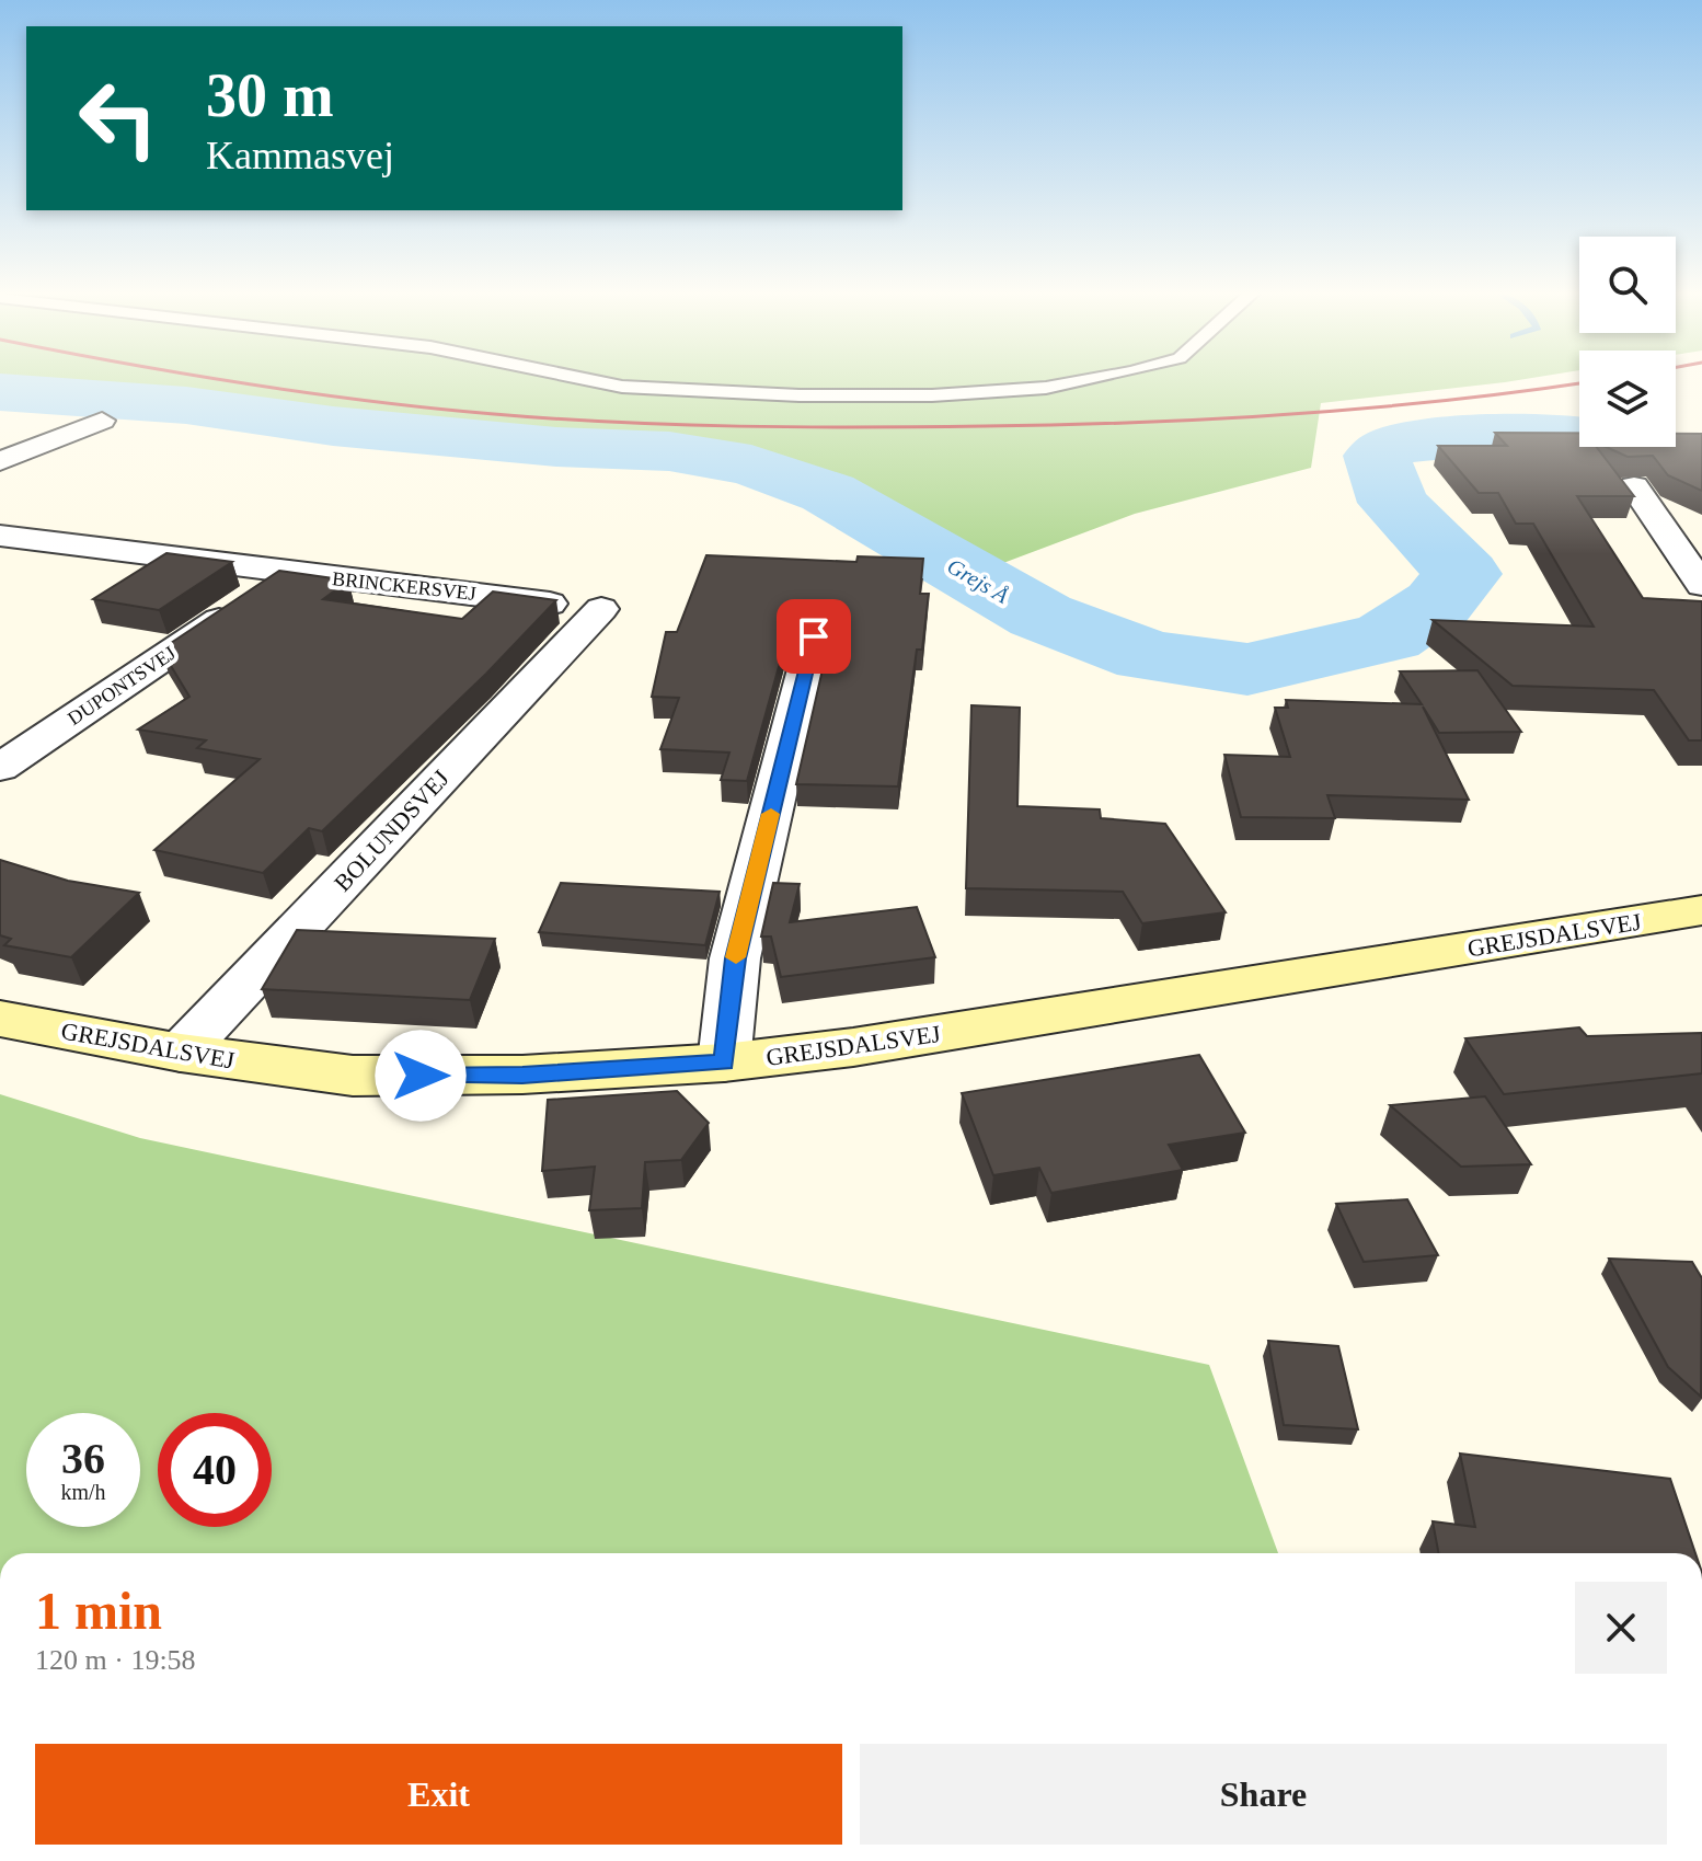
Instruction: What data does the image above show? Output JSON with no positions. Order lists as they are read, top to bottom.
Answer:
{
  "streets": {
    "street": [
      "BRINCKERSVEJ",
      "DUPONTSVEJ",
      "BOLUNDSVEJ",
      "GREJSDALSVEJ"
    ]
  },
  "crossings": [
    ["BRINCKERSVEJ", "DUPONTSVEJ"],
    ["BRINCKERSVEJ", "BOLUNDSVEJ"],
    ["BOLUNDSVEJ", "GREJSDALSVEJ"]
  ],
  "water": ["Grejs Å"],
  "page": {
    "turn": ["30 m", "Kammasvej"],
    "speed": "36 km/h",
    "limit": "40",
    "heading": ["1 min", "120 m · 19:58"],
    "buttons": ["Exit", "Share"]
  }
}
